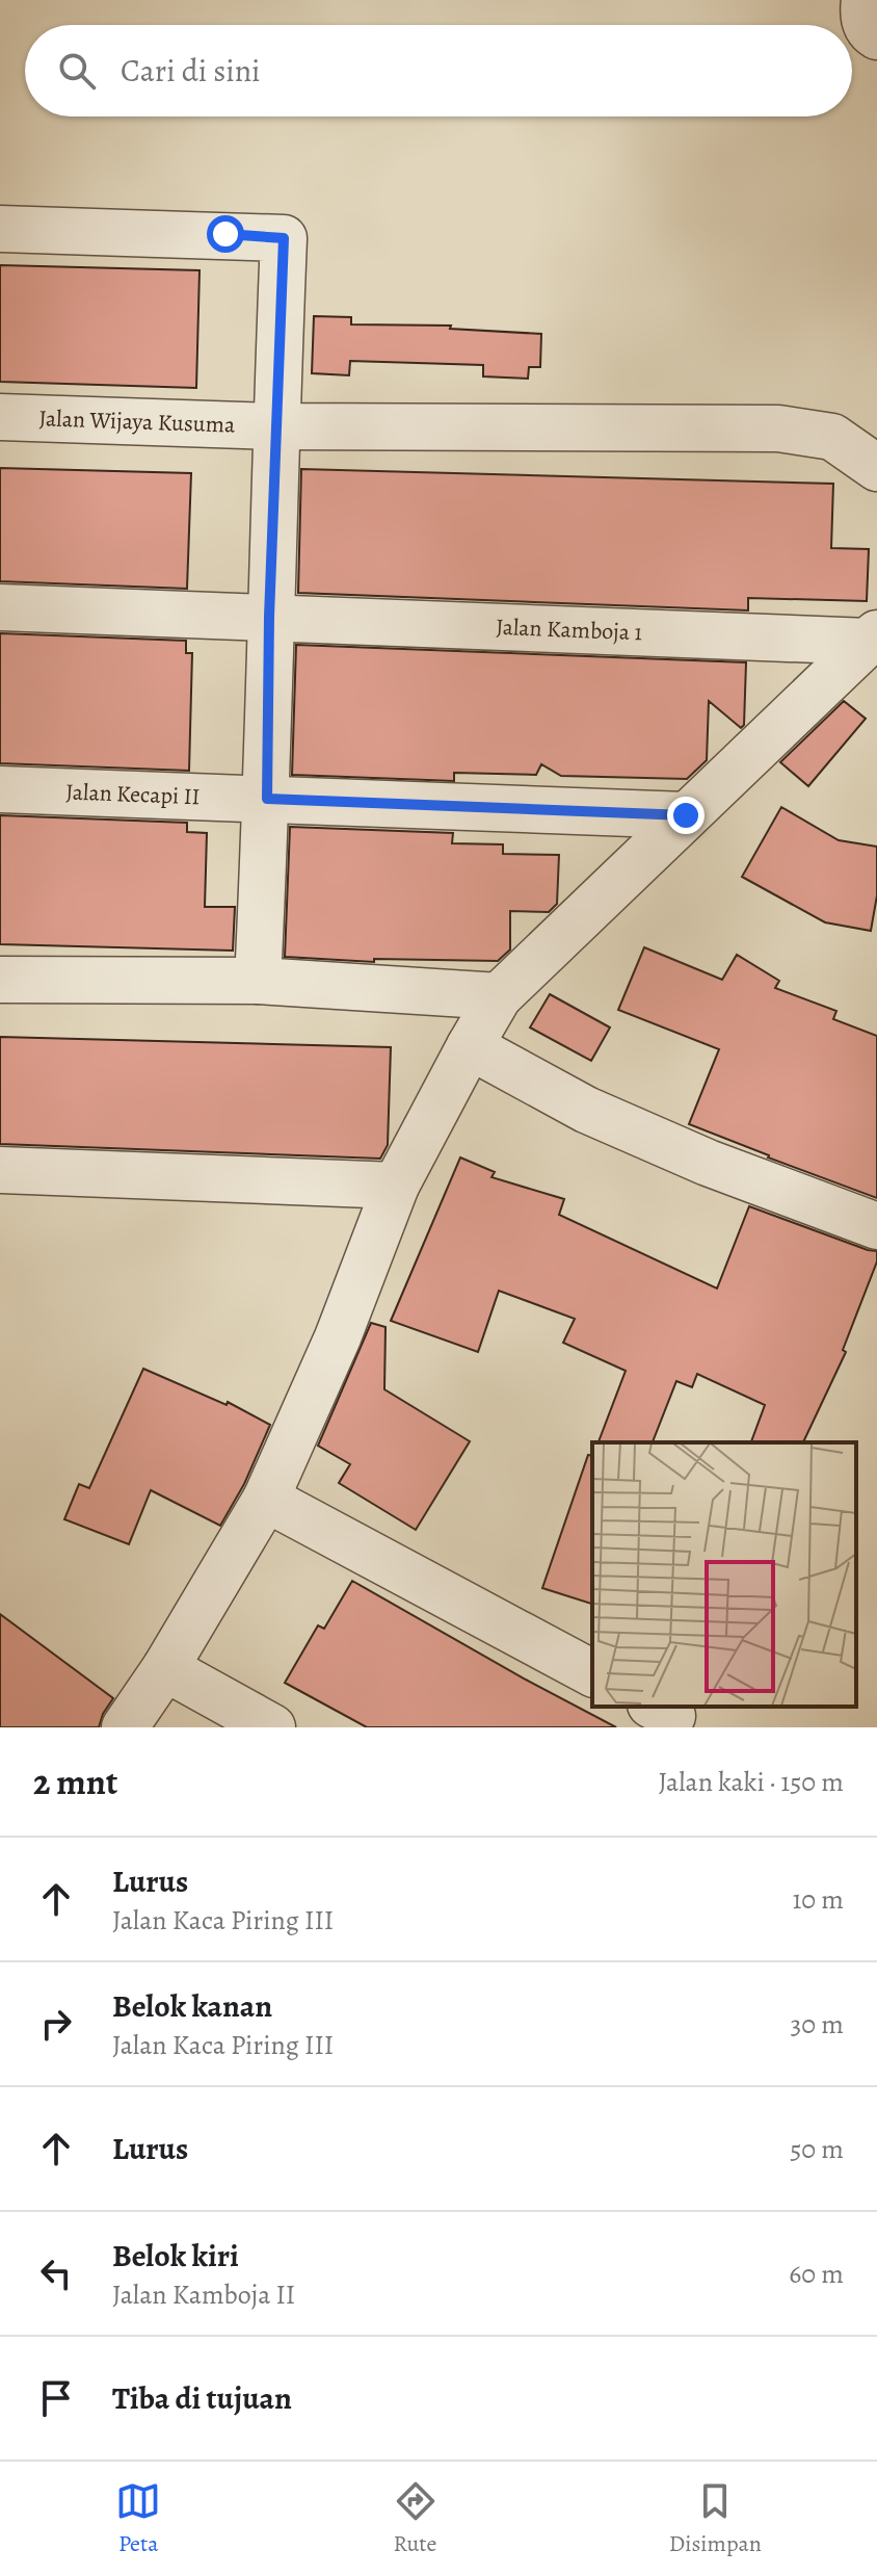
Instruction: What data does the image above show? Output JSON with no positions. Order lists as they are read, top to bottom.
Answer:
{
  "streets": {
    "street": ["Jalan Wijaya Kusuma", "Jalan Kamboja 1", "Jalan Kecapi II"]
  },
  "page": {
    "search": "Cari di sini",
    "heading": ["2 mnt", "Jalan kaki · 150 m"],
    "list": [
      ["Lurus", "Jalan Kaca Piring III", "10 m"],
      ["Belok kanan", "Jalan Kaca Piring III", "30 m"],
      ["Lurus", "50 m"],
      ["Belok kiri", "Jalan Kamboja II", "60 m"],
      "Tiba di tujuan"
    ],
    "nav": ["Peta", "Rute", "Disimpan"]
  }
}
